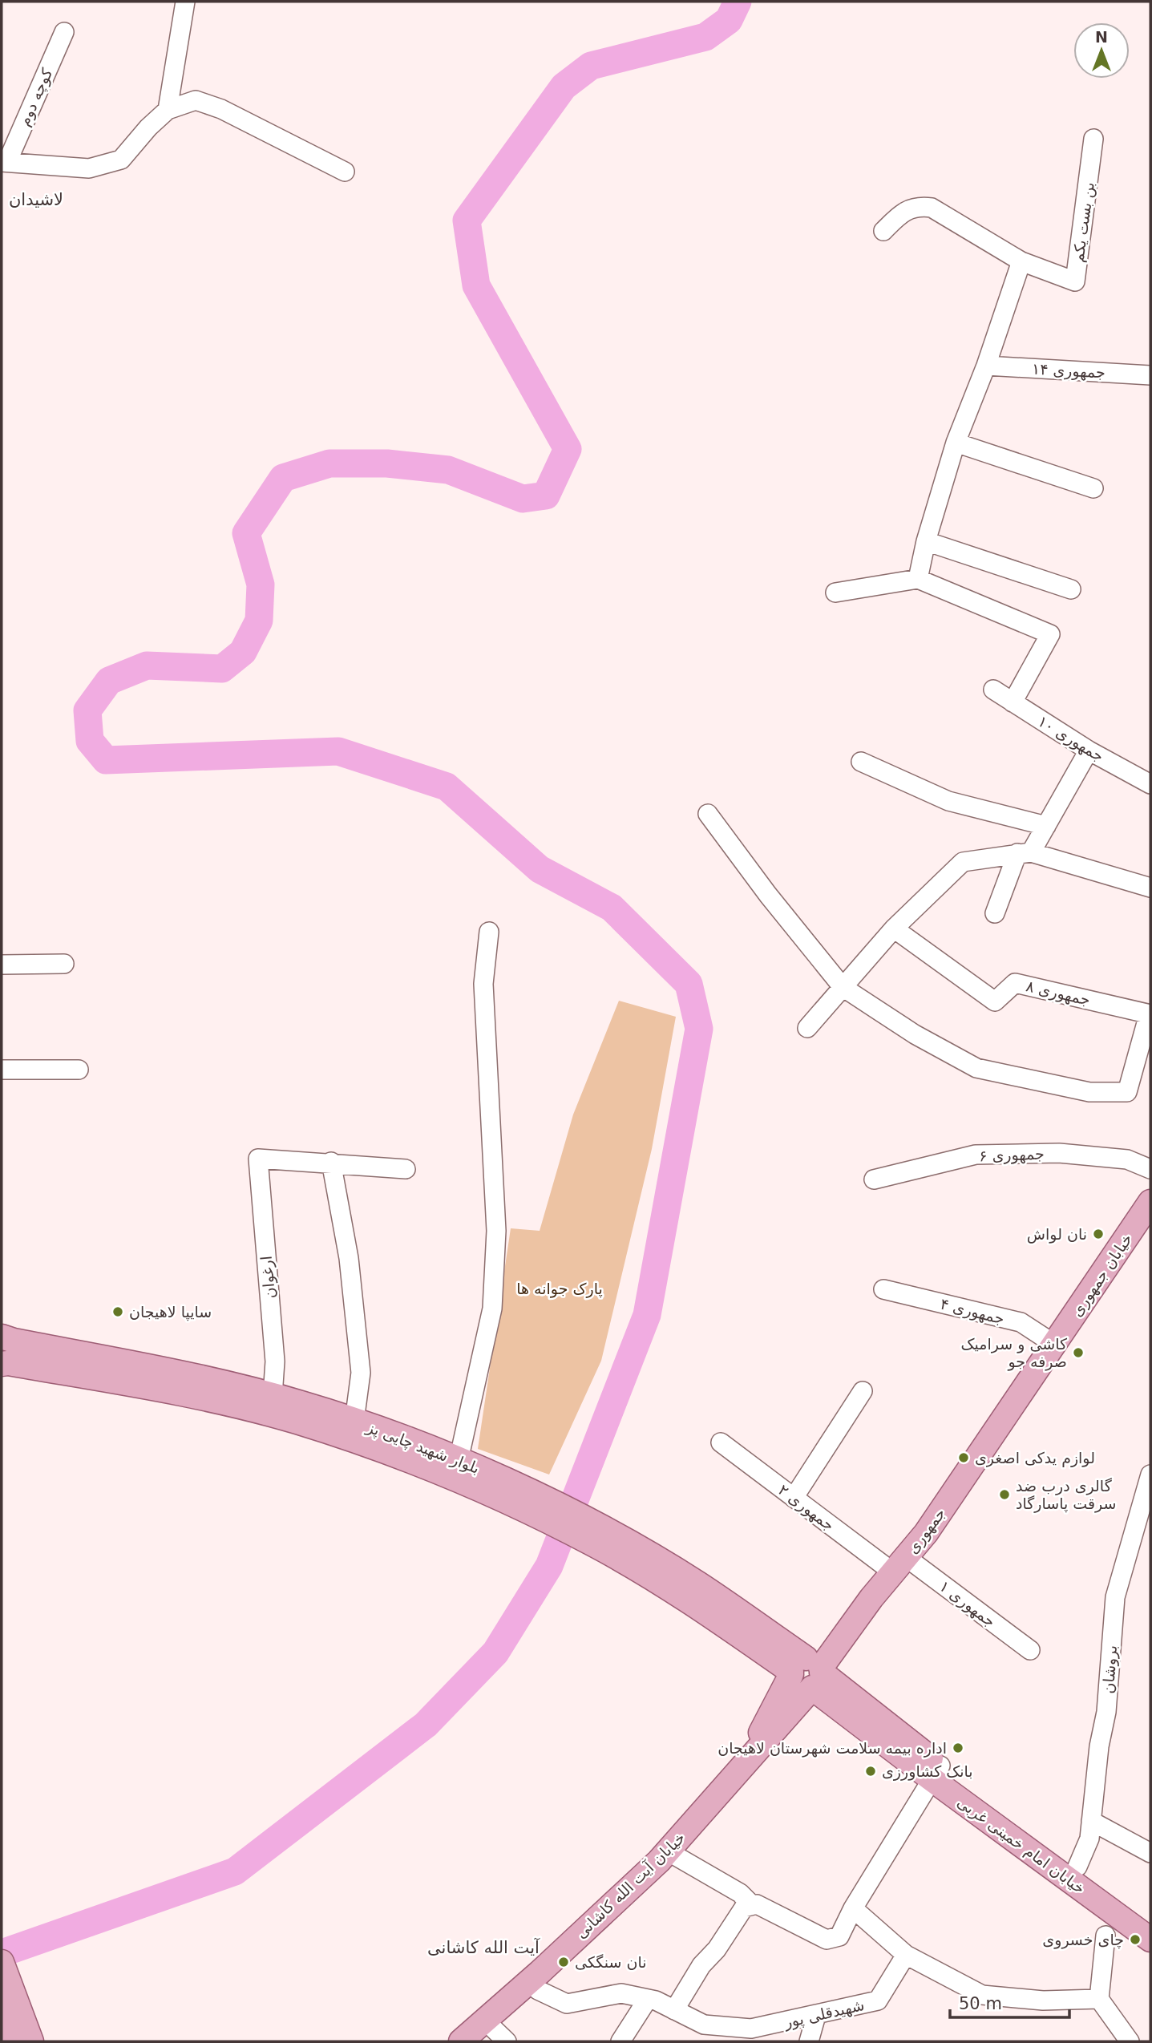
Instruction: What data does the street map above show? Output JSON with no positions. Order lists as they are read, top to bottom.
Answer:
{
  "streets": {
    "main road": [
      "خیابان جمهوری",
      "بلوار شهید چایی پز",
      "جمهوری",
      "خیابان امام خمینی غربی",
      "خیابان آیت الله کاشانی"
    ],
    "street": [
      "کوچه دوم",
      "بن بست یکم",
      "جمهوری ۱۴",
      "جمهوری ۱۰",
      "جمهوری ۸",
      "جمهوری ۶",
      "ارغوان",
      "جمهوری ۴",
      "جمهوری ۲",
      "جمهوری ۱",
      "بروشان",
      "شهیدقلی پور"
    ]
  },
  "crossings": [
    ["خیابان جمهوری", "جمهوری ۴"],
    ["خیابان جمهوری", "جمهوری"],
    ["ارغوان", "بلوار شهید چایی پز"],
    ["بلوار شهید چایی پز", "جمهوری"],
    ["بلوار شهید چایی پز", "خیابان امام خمینی غربی"],
    ["بلوار شهید چایی پز", "خیابان آیت الله کاشانی"],
    ["جمهوری ۲", "جمهوری"],
    ["جمهوری ۲", "جمهوری ۱"],
    ["جمهوری", "جمهوری ۱"],
    ["جمهوری", "خیابان امام خمینی غربی"],
    ["جمهوری", "خیابان آیت الله کاشانی"],
    ["بروشان", "خیابان امام خمینی غربی"],
    ["خیابان امام خمینی غربی", "خیابان آیت الله کاشانی"],
    ["خیابان آیت الله کاشانی", "شهیدقلی پور"]
  ],
  "districts": ["لاشیدان", "آیت الله کاشانی"],
  "parks": ["پارک جوانه ها"],
  "places": [
    "نان لواش",
    "سایپا لاهیجان",
    "کاشی و سرامیک صرفه جو",
    "لوازم یدکی اصغری",
    "گالری درب ضد سرقت پاسارگاد",
    "اداره بیمه سلامت شهرستان لاهیجان",
    "بانک کشاورزی",
    "چای خسروی",
    "نان سنگکی"
  ],
  "scale_bar": "50 m",
  "north": "top"
}
